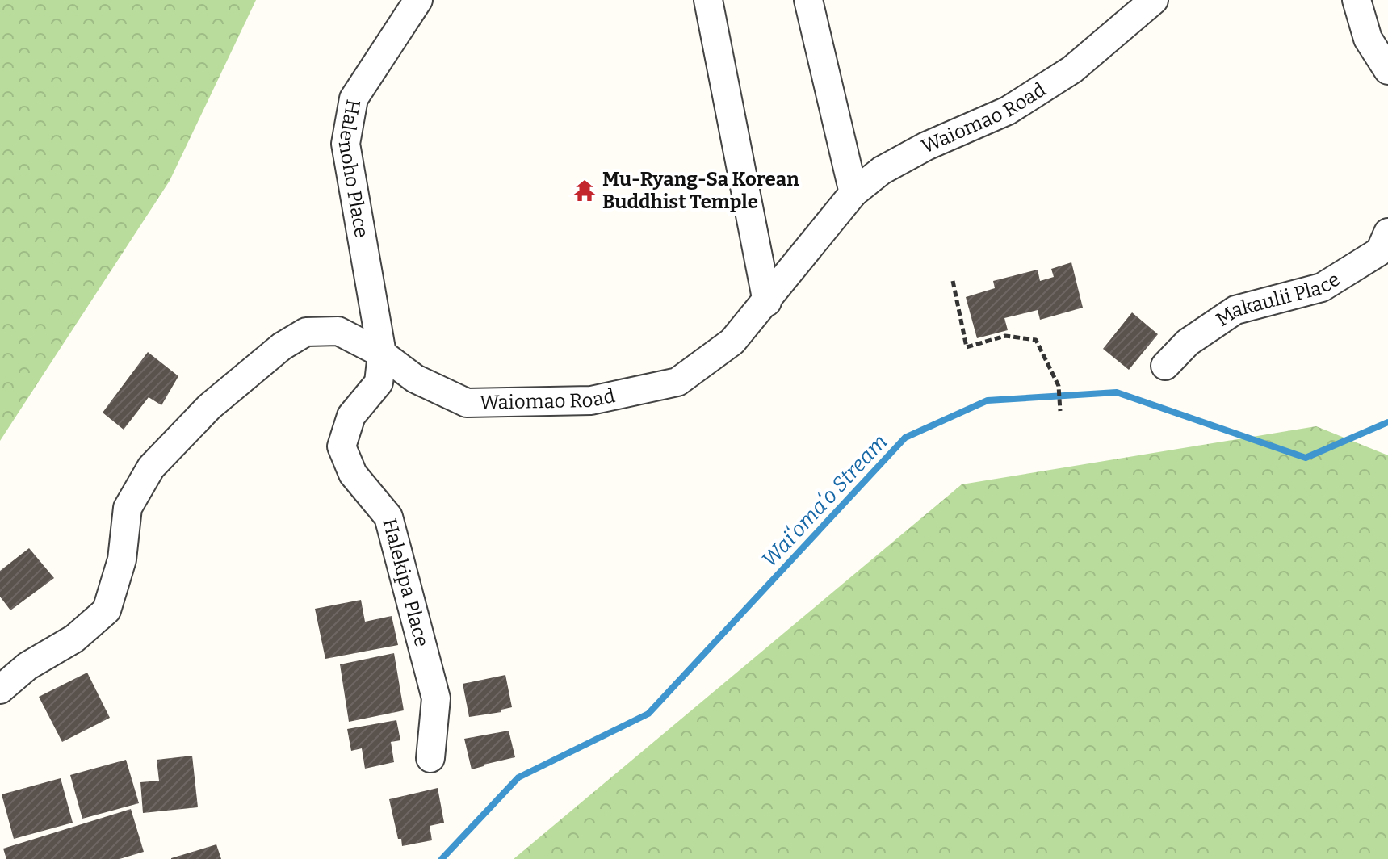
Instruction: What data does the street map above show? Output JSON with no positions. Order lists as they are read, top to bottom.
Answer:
{
  "streets": {
    "street": [
      "Waiomao Road",
      "Halenoho Place",
      "Makaulii Place",
      "Halekipa Place"
    ]
  },
  "crossings": [
    ["Waiomao Road", "Halenoho Place"],
    ["Waiomao Road", "Halekipa Place"],
    ["Halenoho Place", "Halekipa Place"]
  ],
  "water": ["Waiʻomaʻo Stream"],
  "places": {
    "temple": ["Mu-Ryang-Sa Korean Buddhist Temple"]
  }
}
